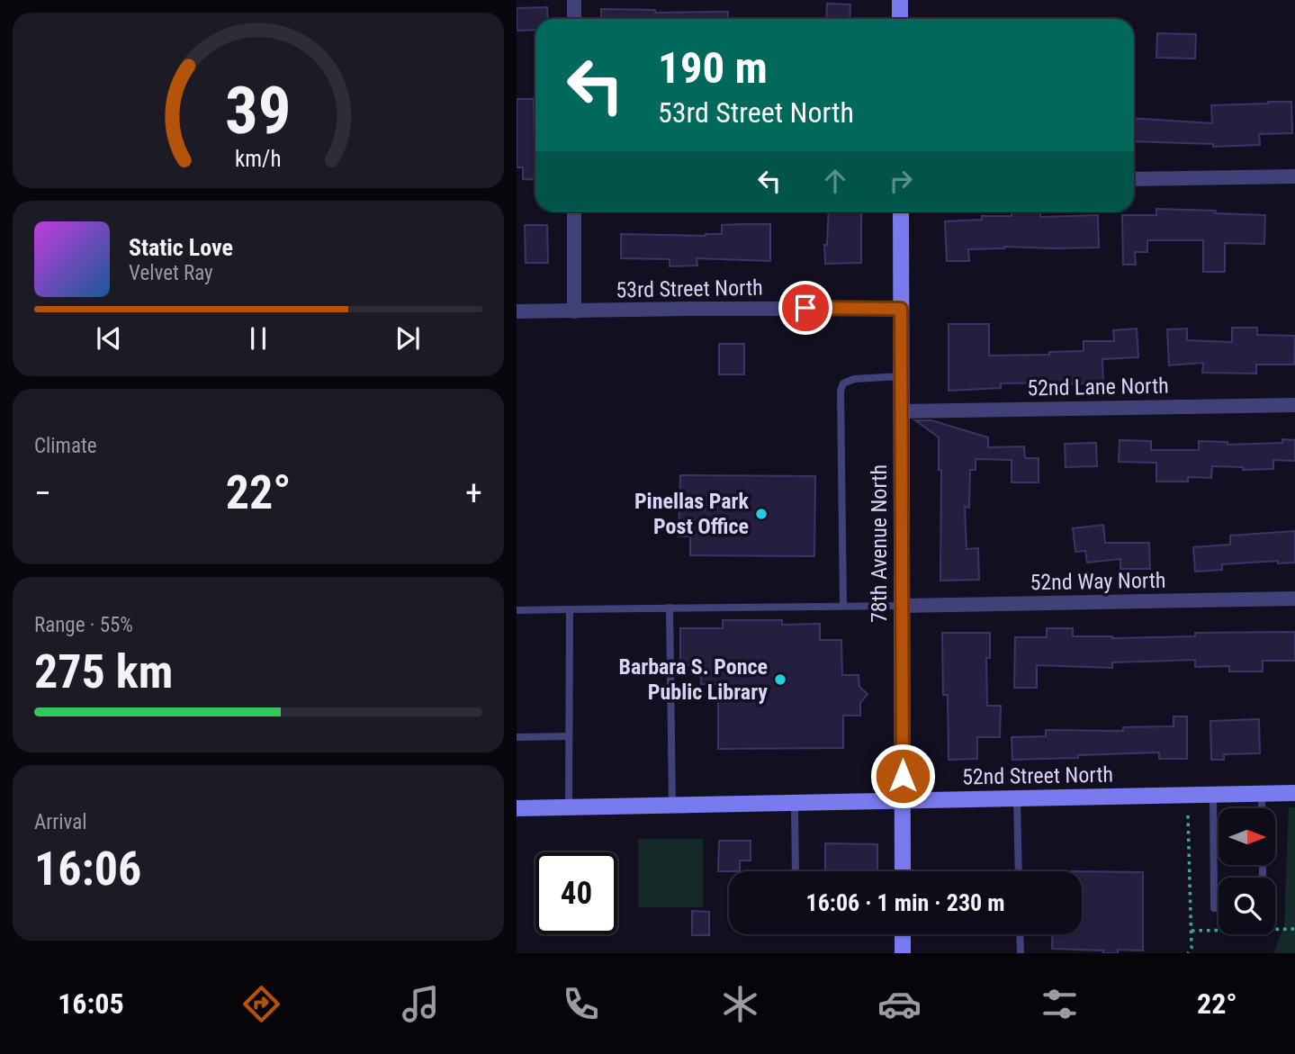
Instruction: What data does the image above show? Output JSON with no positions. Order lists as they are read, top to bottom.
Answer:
{
  "streets": {
    "street": [
      "53rd Street North",
      "52nd Lane North",
      "78th Avenue North",
      "52nd Way North",
      "52nd Street North"
    ]
  },
  "crossings": [
    ["53rd Street North", "78th Avenue North"],
    ["52nd Lane North", "78th Avenue North"],
    ["78th Avenue North", "52nd Way North"],
    ["78th Avenue North", "52nd Street North"]
  ],
  "places": ["Pinellas Park Post Office", "Barbara S. Ponce Public Library"],
  "north": "right",
  "page": {
    "turn": ["190 m", "53rd Street North"],
    "song": ["Static Love", "Velvet Ray"],
    "tile": [
      "Climate",
      ["Range · 55%", "275 km"],
      ["Arrival", "16:06"]
    ],
    "heat": ["−", "22°", "+"],
    "limit": "40",
    "trip": "16:06 · 1 min · 230 m",
    "tabs": ["16:05", "22°"],
    "gauge": ["39", "km/h"]
  }
}
